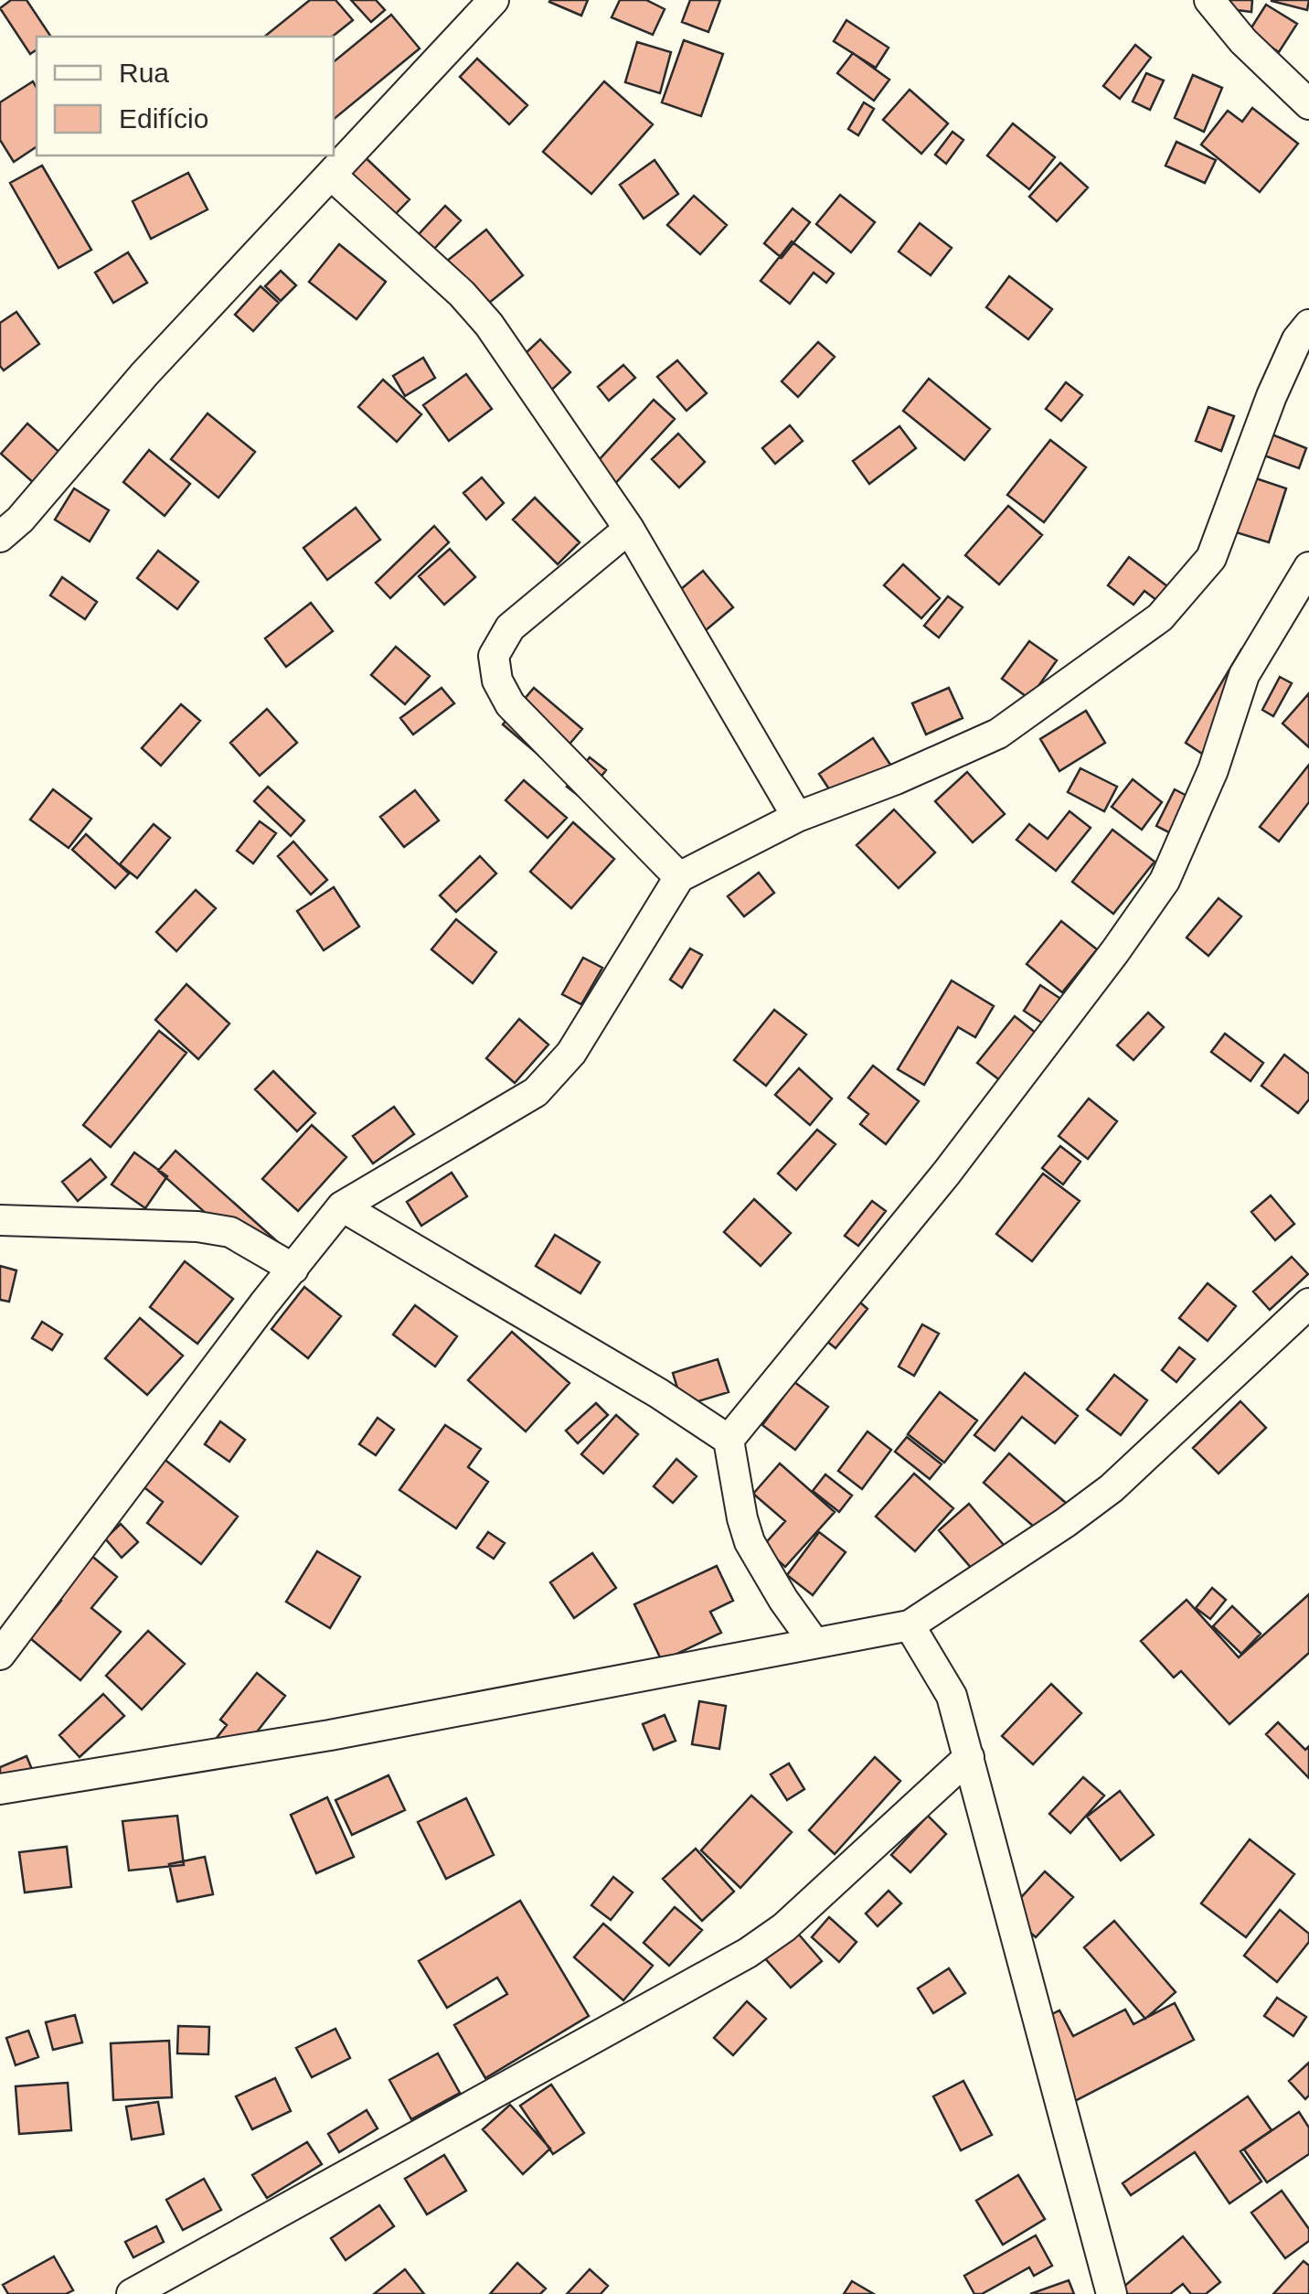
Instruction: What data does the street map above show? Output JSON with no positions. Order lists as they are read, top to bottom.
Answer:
{
  "legend": ["Rua", "Edifício"]
}
